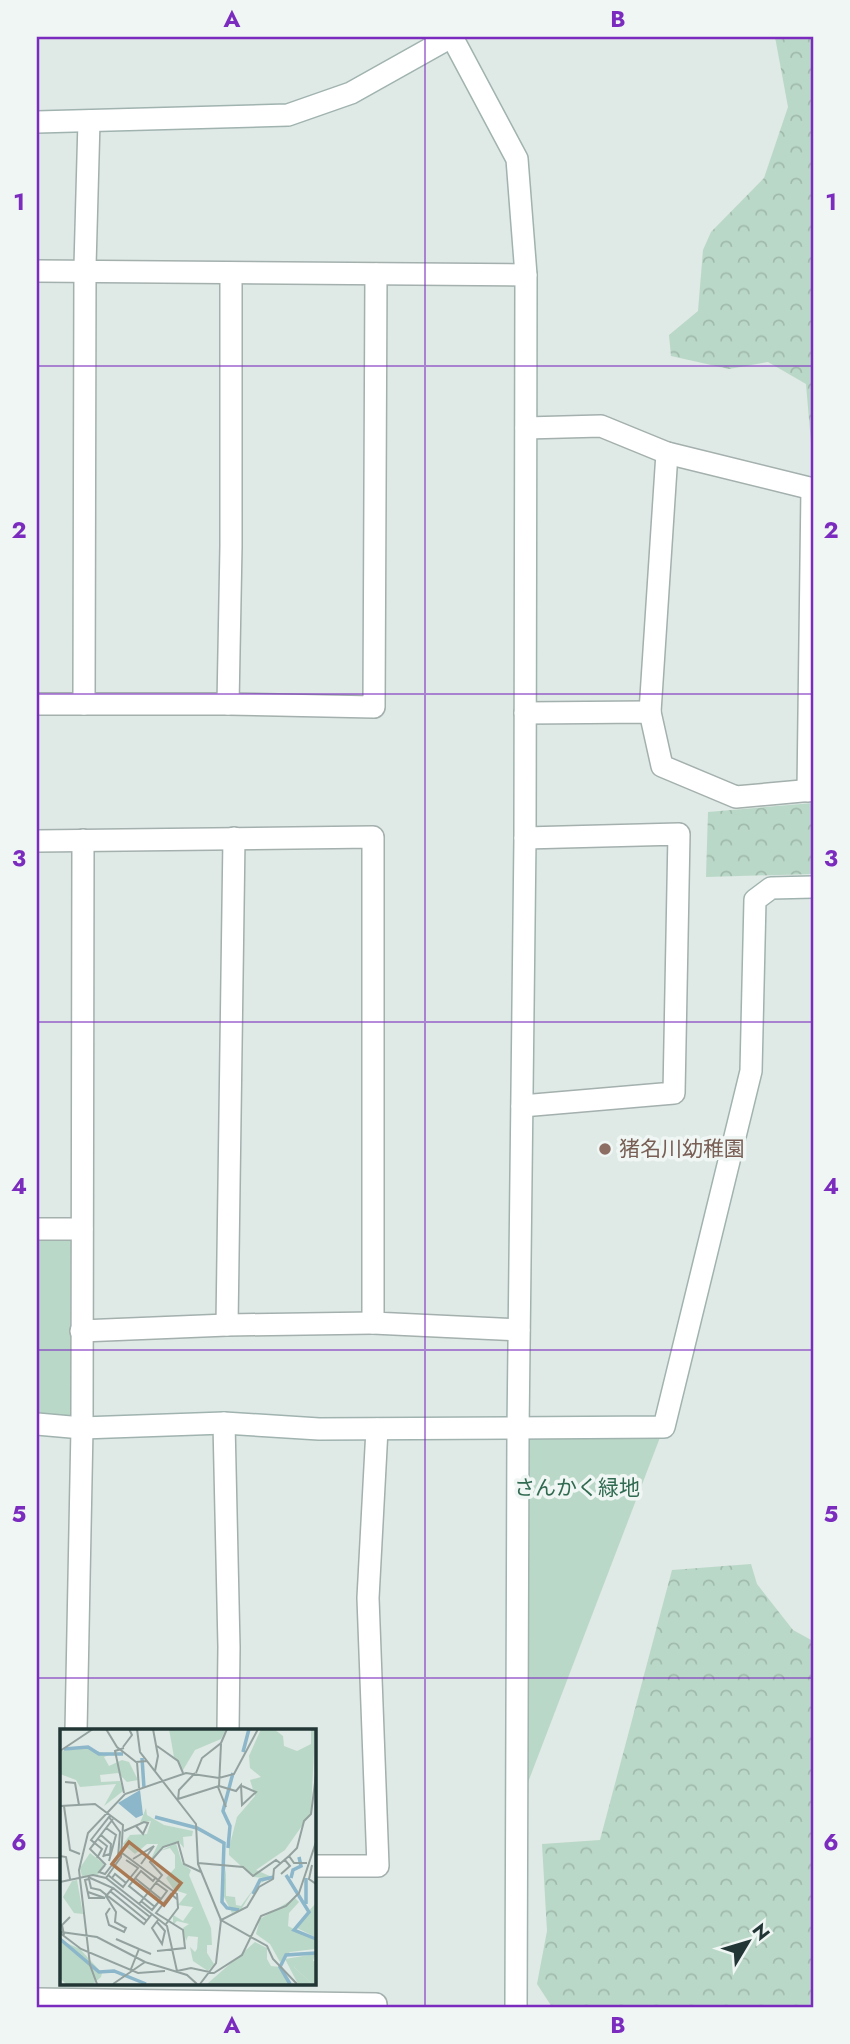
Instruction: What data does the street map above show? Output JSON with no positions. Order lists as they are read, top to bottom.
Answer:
{
  "parks": ["さんかく緑地"],
  "places": ["猪名川幼稚園"],
  "north": "top right",
  "grid": {
    "columns": ["A", "B"],
    "rows": [
      "1",
      "2",
      "3",
      "4",
      "5",
      "6"
    ]
  }
}
